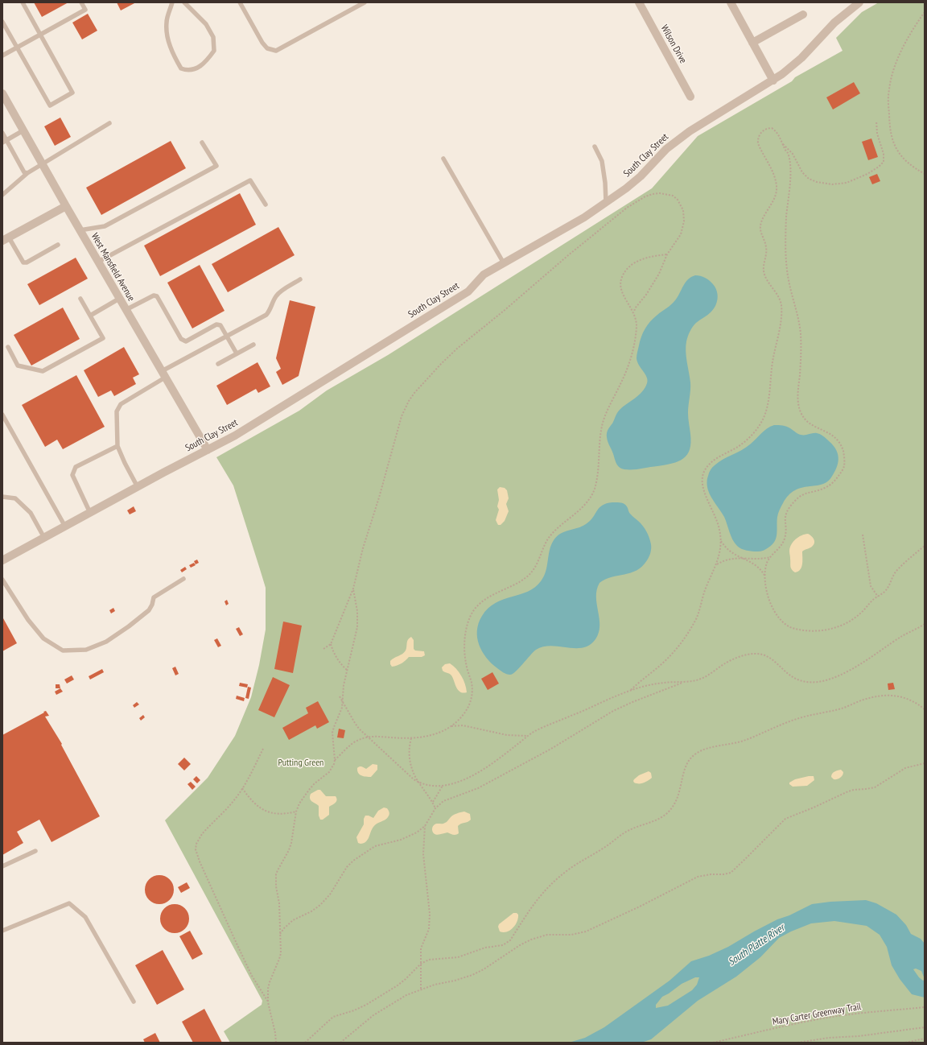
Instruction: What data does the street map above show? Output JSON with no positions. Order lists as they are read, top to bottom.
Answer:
{
  "streets": {
    "street": ["Wilson Drive", "South Clay Street", "West Mansfield Avenue"],
    "path": ["Mary Carter Greenway Trail"]
  },
  "crossings": [
    ["South Clay Street", "West Mansfield Avenue"]
  ],
  "water": ["South Platte River"],
  "parks": ["Putting Green"]
}
